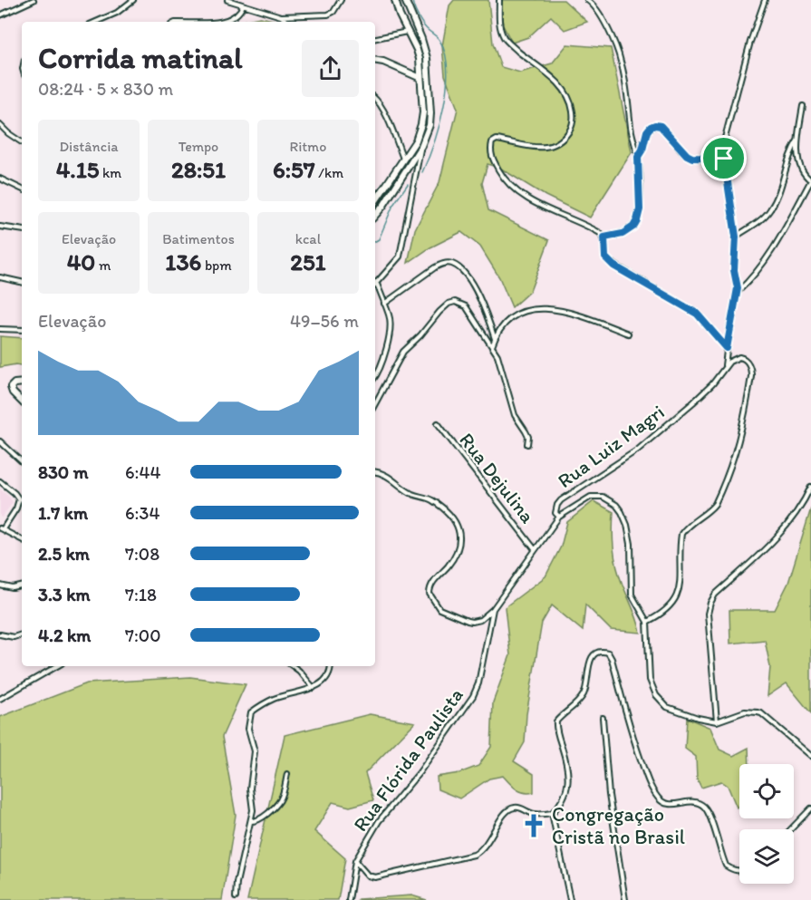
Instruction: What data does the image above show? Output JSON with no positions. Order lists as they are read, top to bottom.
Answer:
{
  "streets": {
    "street": ["Rua Luiz Magri", "Rua Dejulina", "Rua Flórida Paulista"]
  },
  "places": {
    "church": ["Congregação Cristã no Brasil"]
  },
  "page": {
    "heading": ["Corrida matinal", "08:24 · 5 × 830 m"],
    "stats": [
      ["Distância", "4.15 km"],
      ["Tempo", "28:51"],
      ["Ritmo", "6:57 /km"],
      ["Elevação", "40 m"],
      ["Batimentos", "136 bpm"],
      ["kcal", "251"]
    ],
    "chart": ["Elevação", "49–56 m"],
    "list": [
      {
        "name": "830 m",
        "note": "6:44"
      },
      {
        "name": "1.7 km",
        "note": "6:34"
      },
      {
        "name": "2.5 km",
        "note": "7:08"
      },
      {
        "name": "3.3 km",
        "note": "7:18"
      },
      {
        "name": "4.2 km",
        "note": "7:00"
      }
    ]
  }
}
